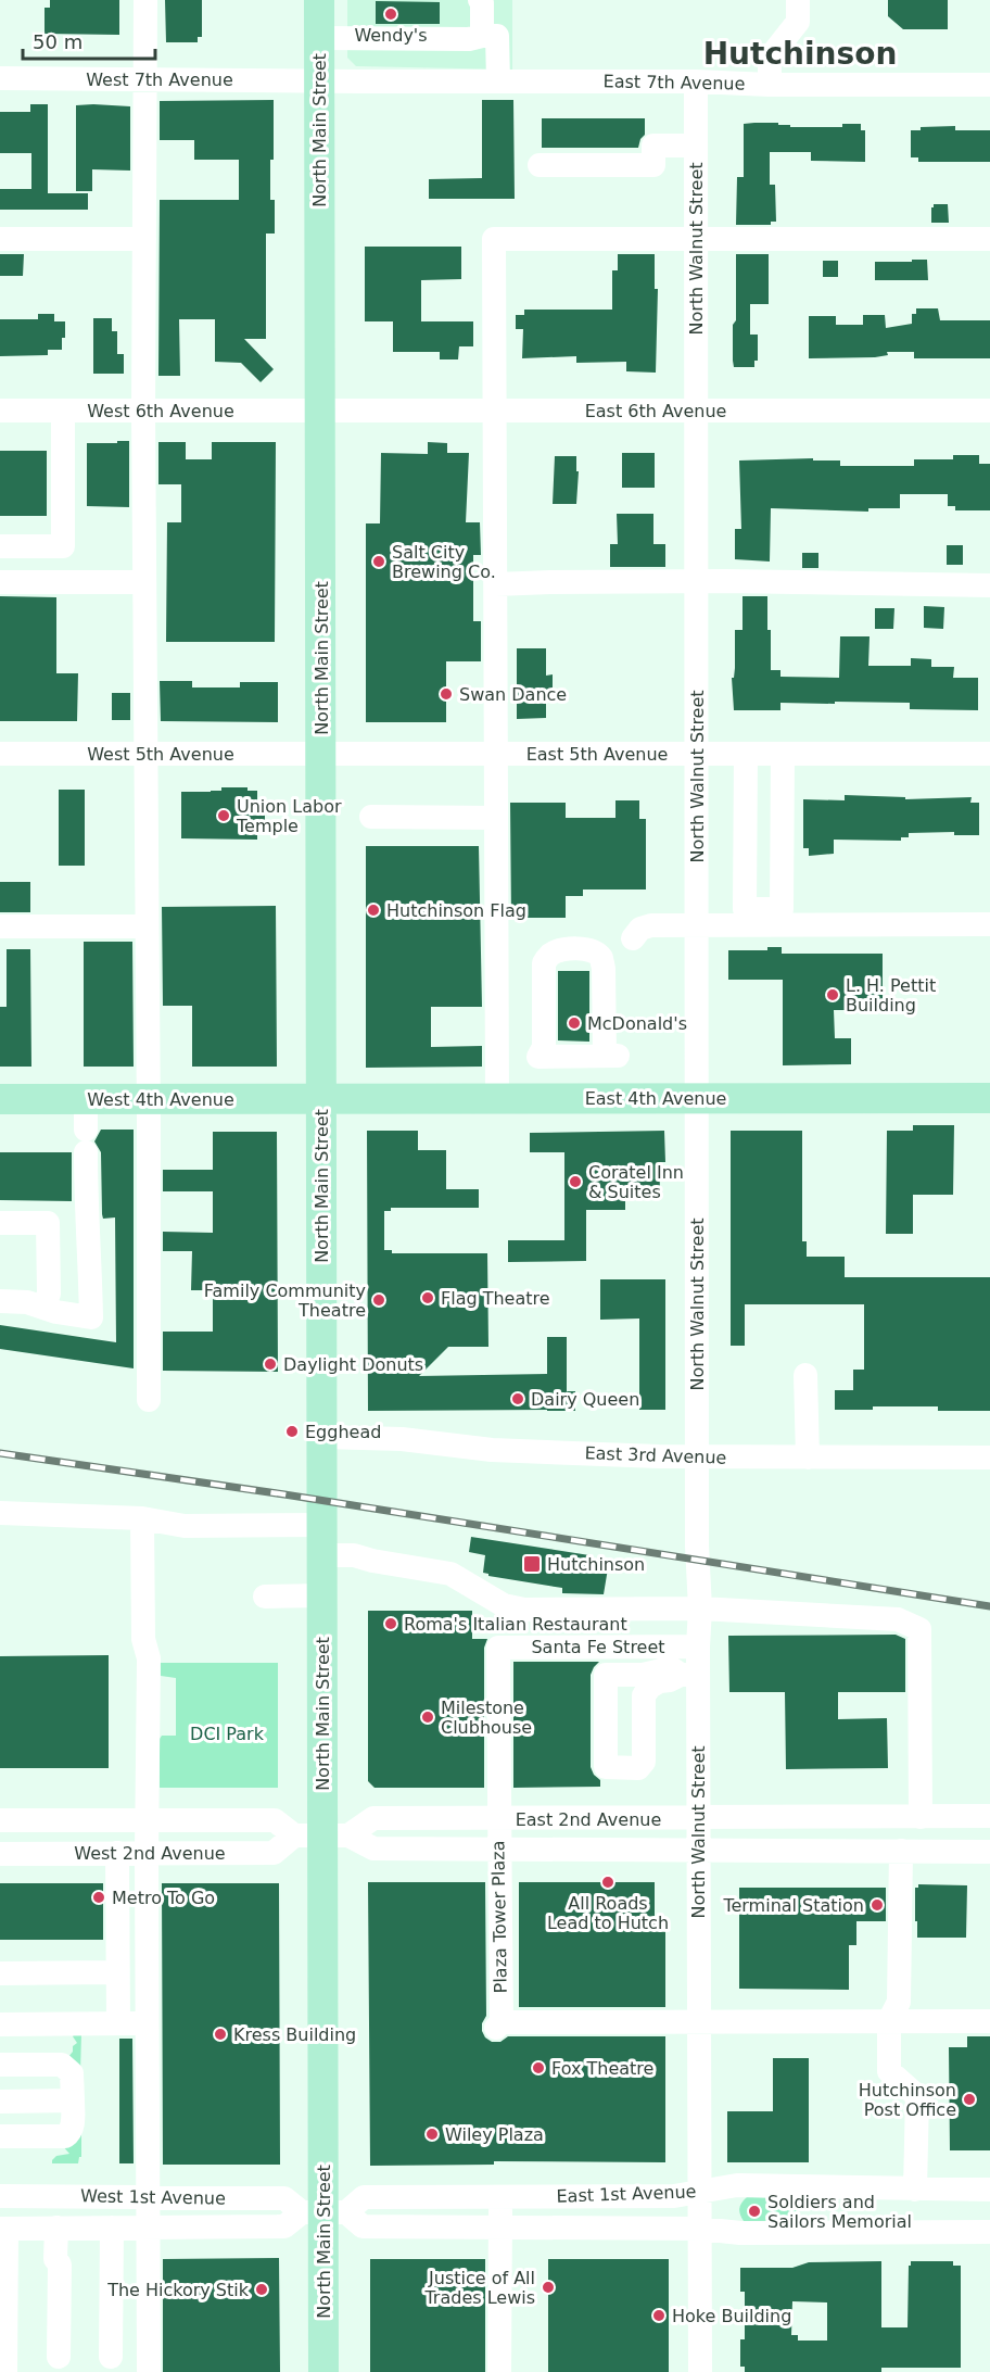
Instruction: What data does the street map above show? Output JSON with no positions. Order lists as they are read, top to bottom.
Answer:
{
  "streets": {
    "main road": ["North Main Street", "East 4th Avenue", "West 4th Avenue"],
    "street": [
      "West 7th Avenue",
      "East 7th Avenue",
      "North Walnut Street",
      "West 6th Avenue",
      "East 6th Avenue",
      "West 5th Avenue",
      "East 5th Avenue",
      "East 3rd Avenue",
      "Santa Fe Street",
      "East 2nd Avenue",
      "West 2nd Avenue",
      "Plaza Tower Plaza",
      "East 1st Avenue",
      "West 1st Avenue"
    ]
  },
  "crossings": [
    ["West 7th Avenue", "East 7th Avenue"],
    ["West 7th Avenue", "North Main Street"],
    ["East 7th Avenue", "North Main Street"],
    ["East 7th Avenue", "North Walnut Street"],
    ["North Main Street", "West 6th Avenue"],
    ["North Main Street", "East 6th Avenue"],
    ["North Main Street", "West 5th Avenue"],
    ["North Main Street", "East 5th Avenue"],
    ["North Main Street", "East 4th Avenue"],
    ["North Main Street", "West 4th Avenue"],
    ["North Main Street", "East 3rd Avenue"],
    ["North Main Street", "East 2nd Avenue"],
    ["North Main Street", "West 2nd Avenue"],
    ["North Main Street", "East 1st Avenue"],
    ["North Main Street", "West 1st Avenue"],
    ["North Walnut Street", "East 6th Avenue"],
    ["North Walnut Street", "East 5th Avenue"],
    ["North Walnut Street", "East 4th Avenue"],
    ["North Walnut Street", "East 3rd Avenue"],
    ["North Walnut Street", "Santa Fe Street"],
    ["North Walnut Street", "East 2nd Avenue"],
    ["North Walnut Street", "Plaza Tower Plaza"],
    ["North Walnut Street", "East 1st Avenue"],
    ["West 6th Avenue", "East 6th Avenue"],
    ["West 5th Avenue", "East 5th Avenue"],
    ["East 4th Avenue", "West 4th Avenue"],
    ["Santa Fe Street", "Plaza Tower Plaza"],
    ["East 2nd Avenue", "West 2nd Avenue"],
    ["East 2nd Avenue", "Plaza Tower Plaza"],
    ["East 1st Avenue", "West 1st Avenue"]
  ],
  "districts": ["Hutchinson"],
  "parks": ["DCI Park"],
  "places": {
    "other": [
      "Wendy's",
      "Salt City Brewing Co.",
      "Swan Dance",
      "Union Labor Temple",
      "Hutchinson Flag",
      "L. H. Pettit Building",
      "McDonald's",
      "Coratel Inn & Suites",
      "Flag Theatre",
      "Family Community Theatre",
      "Daylight Donuts",
      "Dairy Queen",
      "Egghead",
      "Roma's Italian Restaurant",
      "Milestone Clubhouse",
      "All Roads Lead to Hutch",
      "Metro To Go",
      "Terminal Station",
      "Kress Building",
      "Fox Theatre",
      "Hutchinson Post Office",
      "Wiley Plaza",
      "Soldiers and Sailors Memorial",
      "Justice of All Trades Lewis",
      "The Hickory Stik",
      "Hoke Building"
    ],
    "transit": ["Hutchinson"]
  },
  "scale_bar": "50 m"
}
